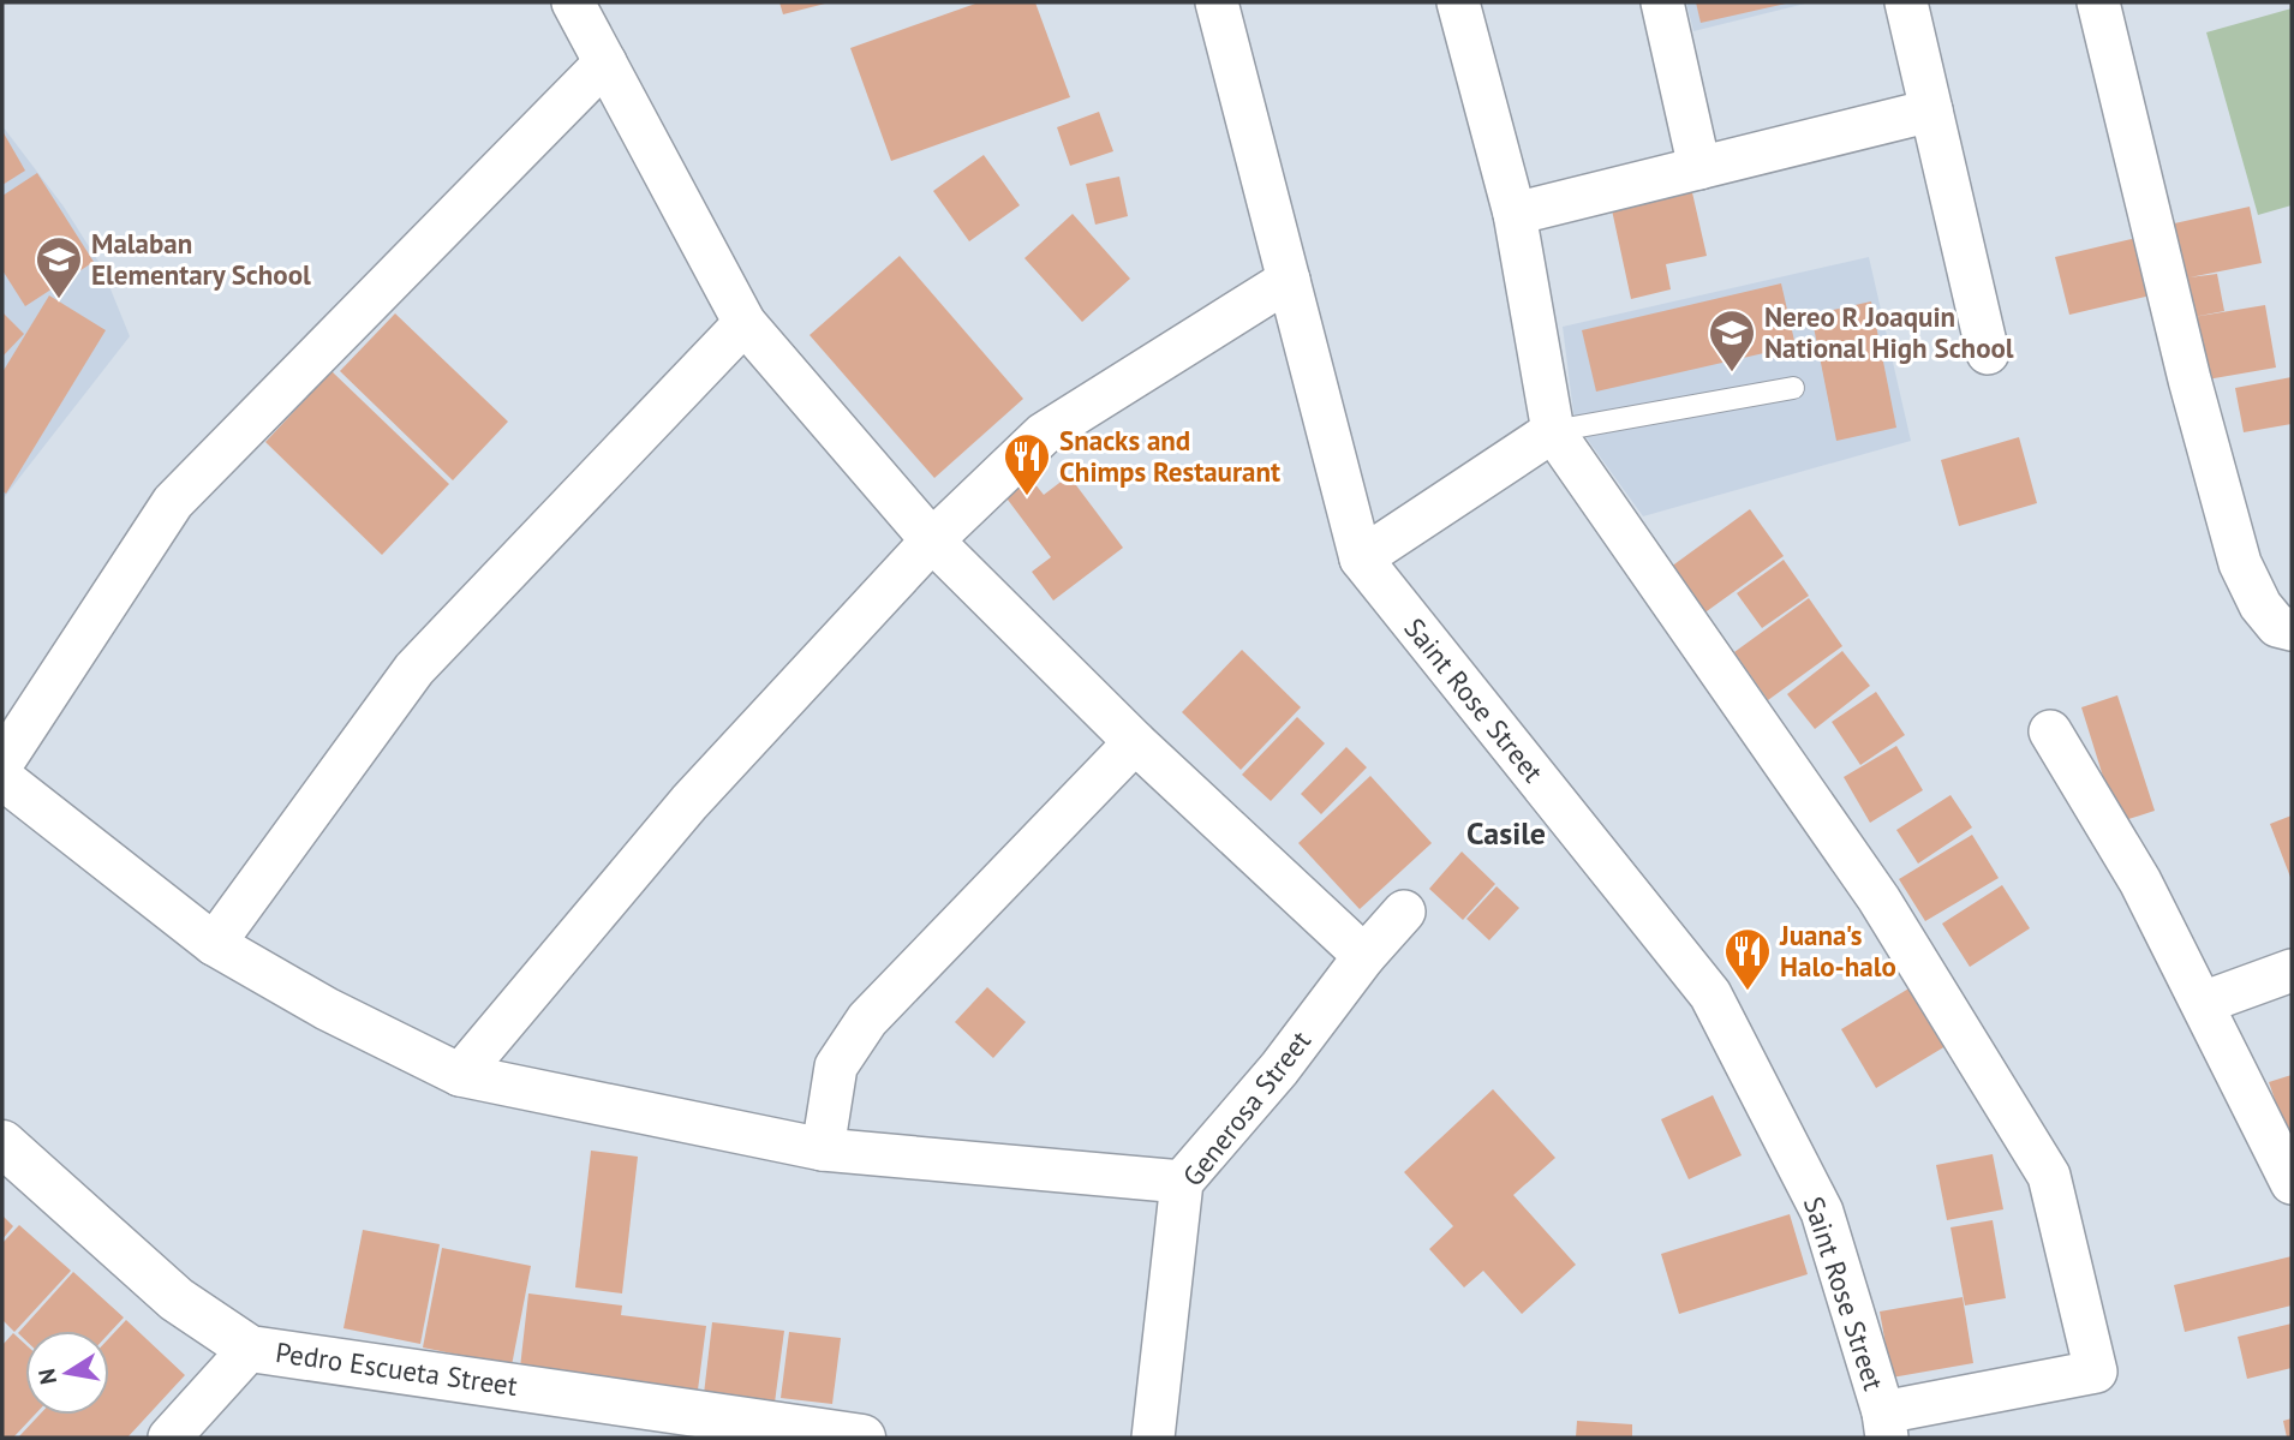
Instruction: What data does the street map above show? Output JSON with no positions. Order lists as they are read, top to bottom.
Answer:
{
  "streets": {
    "street": ["Saint Rose Street", "Generosa Street", "Pedro Escueta Street"]
  },
  "districts": ["Casile"],
  "places": {
    "school or university": ["Malaban Elementary School", "Nereo R Joaquin National High School"],
    "restaurant": ["Snacks and Chimps Restaurant", "Juana's Halo-halo"]
  },
  "north": "left"
}
